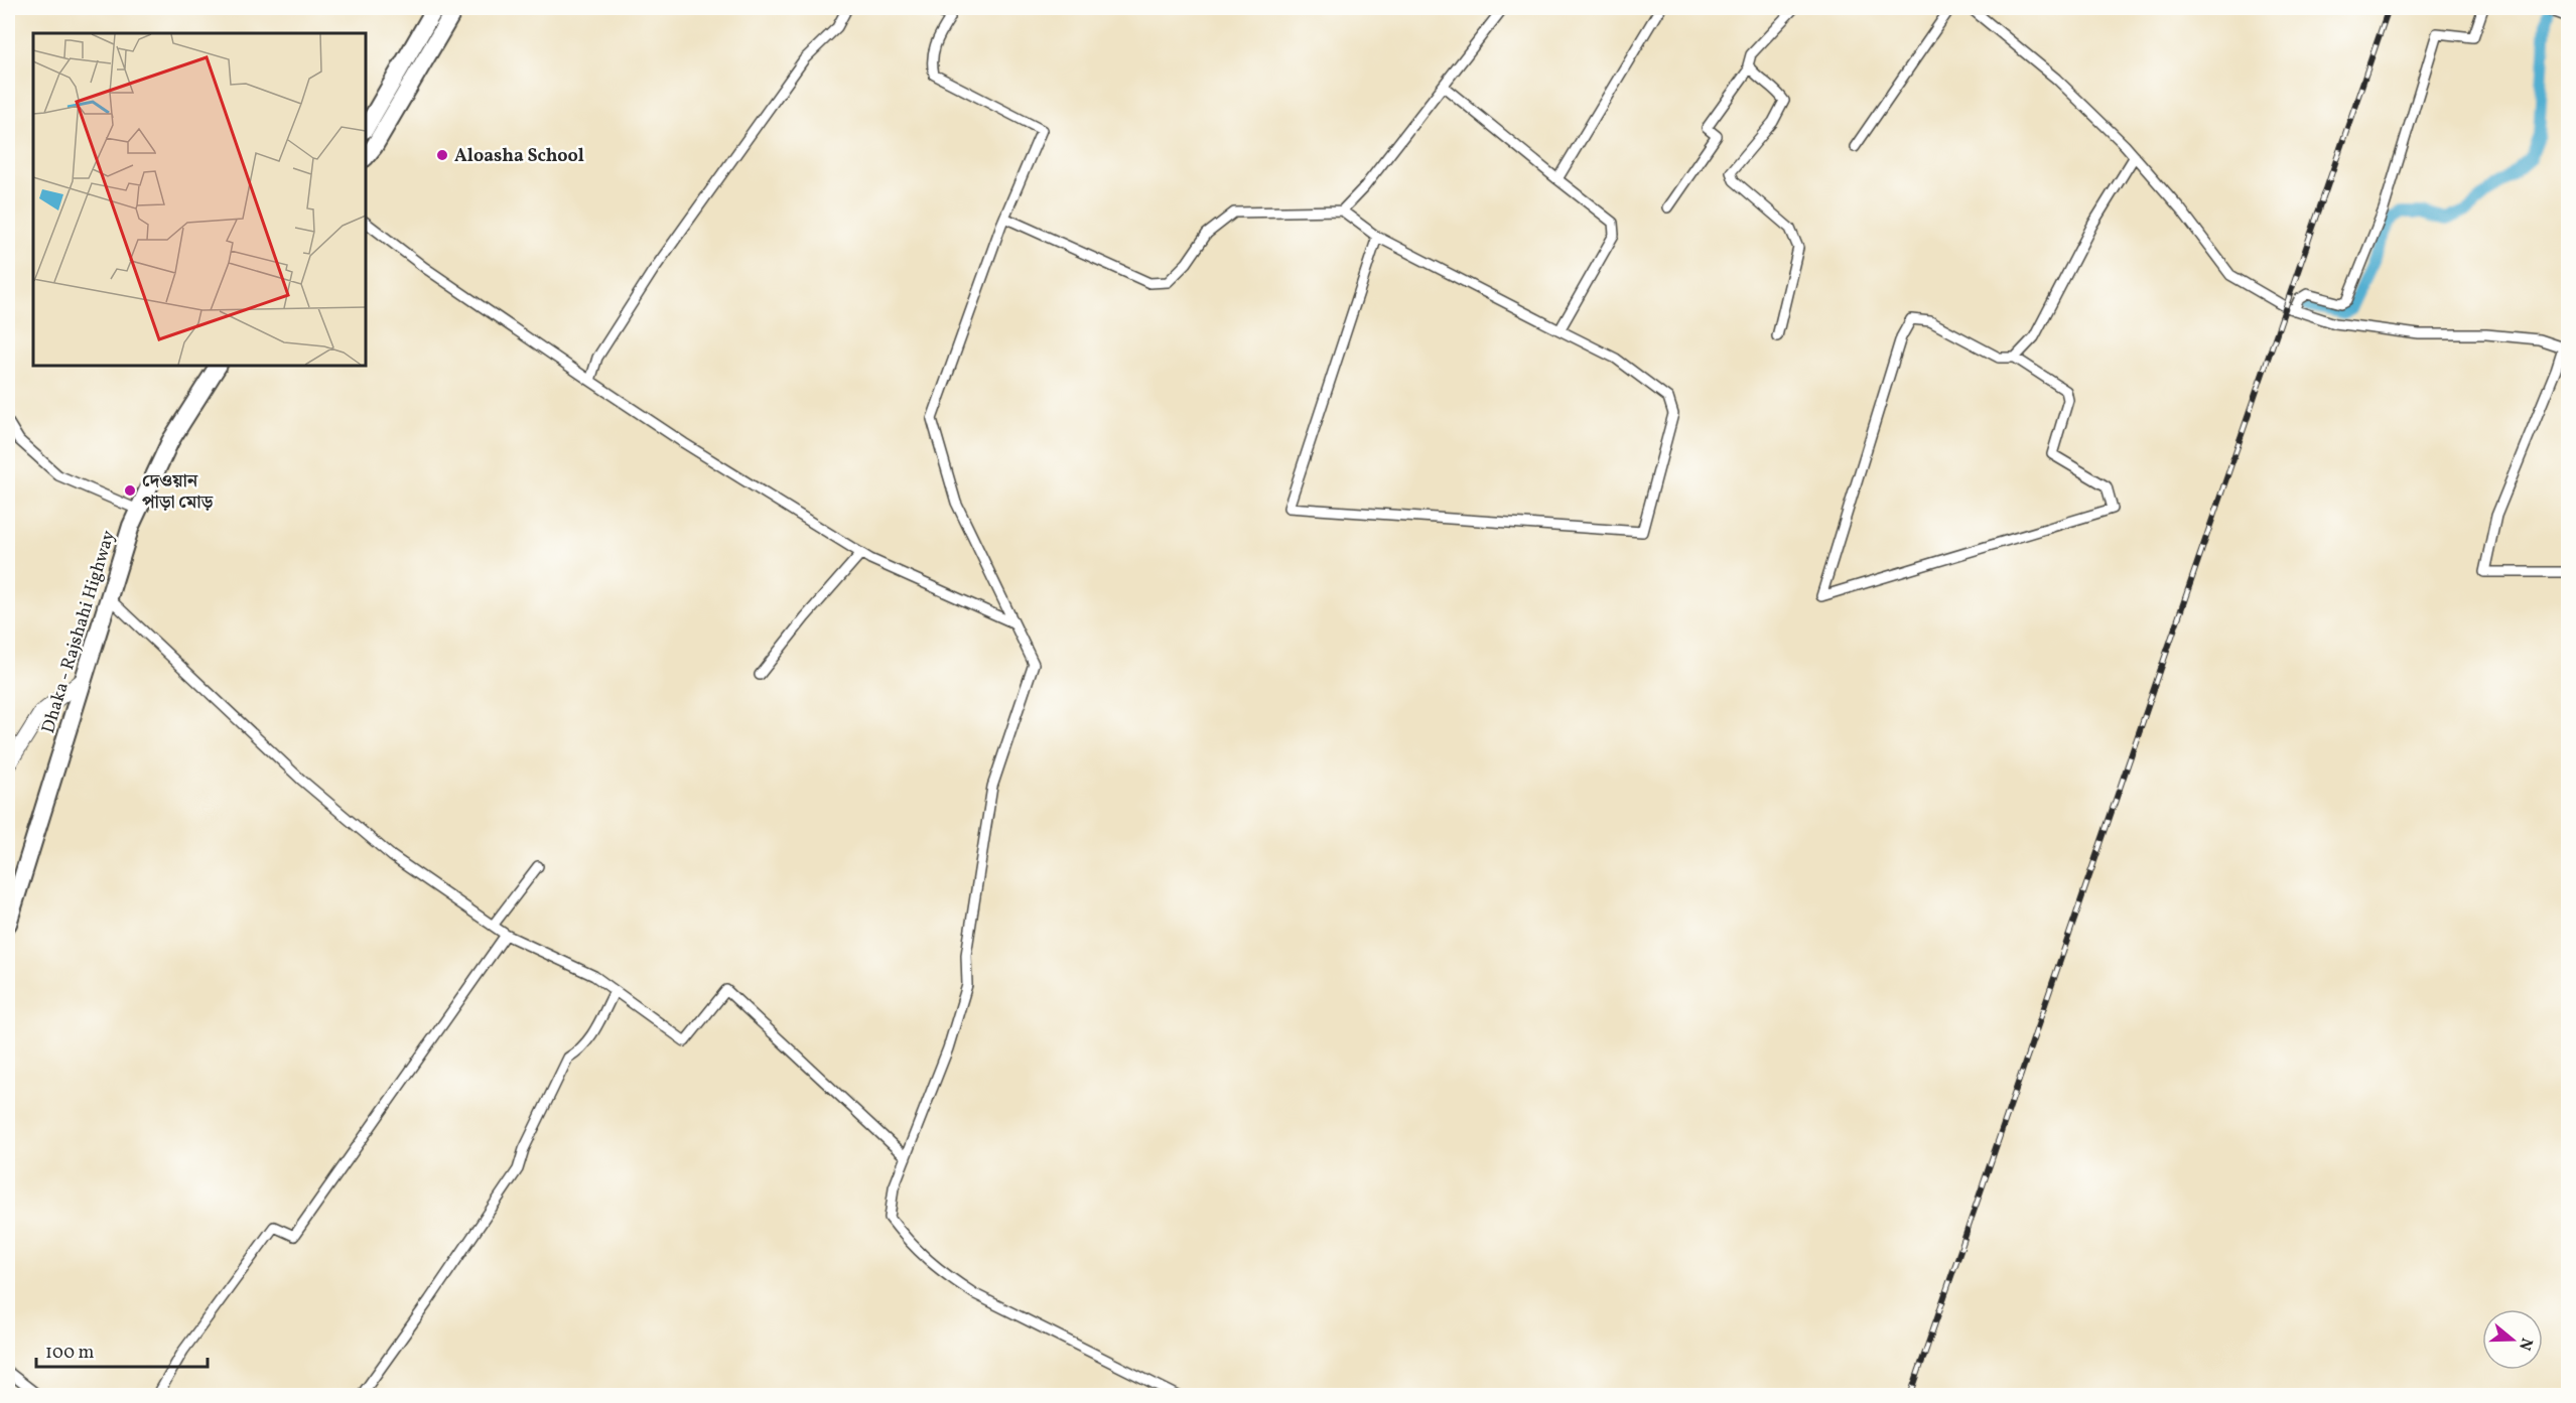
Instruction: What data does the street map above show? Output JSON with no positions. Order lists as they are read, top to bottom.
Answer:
{
  "streets": {
    "highway": ["Dhaka - Rajshahi Highway"]
  },
  "places": ["Aloasha School", "দেওয়ান পাড়া মোড়"],
  "scale_bar": "100 m",
  "north": "right"
}
